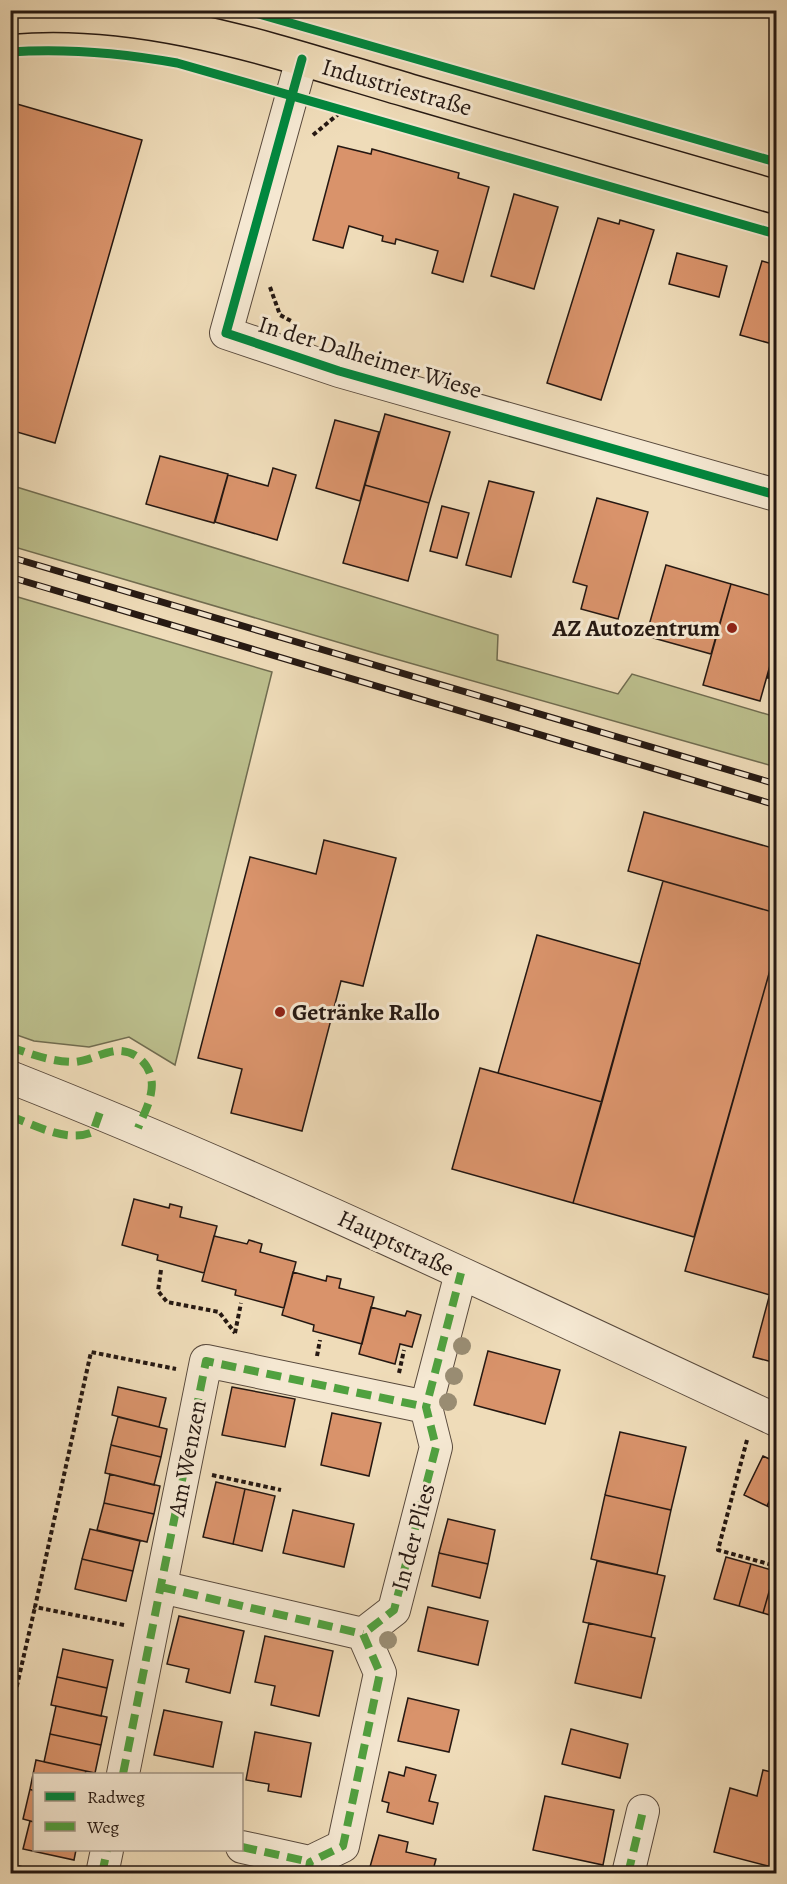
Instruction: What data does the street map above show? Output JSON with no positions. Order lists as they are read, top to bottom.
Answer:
{
  "streets": {
    "main road": ["Industriestraße"],
    "street": [
      "In der Dalheimer Wiese",
      "Hauptstraße",
      "Am Wenzen",
      "In der Plies"
    ]
  },
  "crossings": [
    ["Industriestraße", "In der Dalheimer Wiese"],
    ["Hauptstraße", "In der Plies"],
    ["Am Wenzen", "In der Plies"]
  ],
  "places": ["AZ Autozentrum", "Getränke Rallo"],
  "legend": ["Radweg", "Weg"]
}
